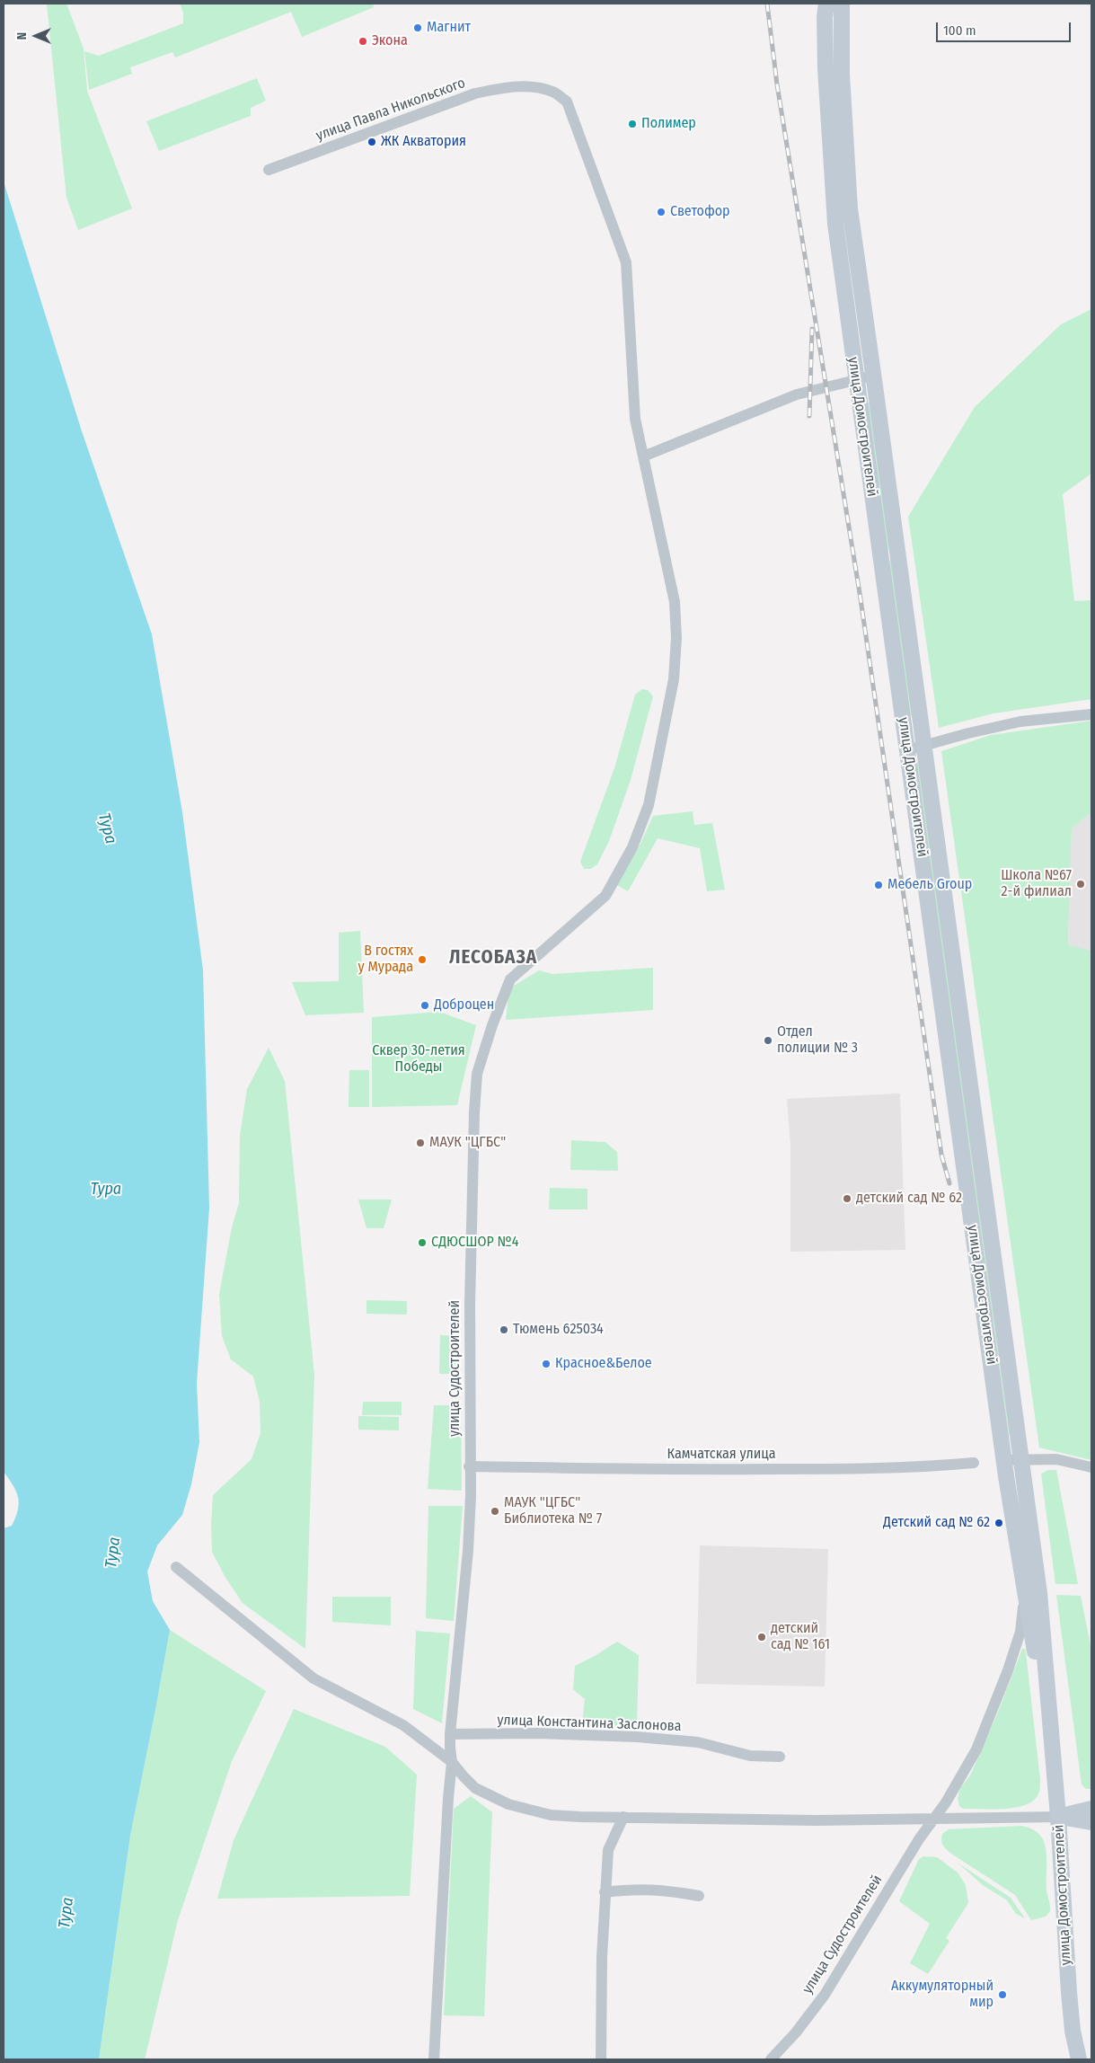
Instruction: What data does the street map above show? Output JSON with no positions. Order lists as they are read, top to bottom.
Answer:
{
  "streets": {
    "main road": ["улица Домостроителей"],
    "street": [
      "улица Павла Никольского",
      "улица Судостроителей",
      "Камчатская улица",
      "улица Константина Заслонова"
    ]
  },
  "crossings": [
    ["улица Павла Никольского", "улица Судостроителей"],
    ["улица Домостроителей", "улица Судостроителей"],
    ["улица Судостроителей", "Камчатская улица"],
    ["улица Судостроителей", "улица Константина Заслонова"]
  ],
  "districts": ["ЛЕСОБАЗА"],
  "water": ["Тура"],
  "parks": ["Сквер 30-летия Победы"],
  "places": [
    "Магнит",
    "Экона",
    "Полимер",
    "ЖК Акватория",
    "Светофор",
    "Школа №67 2-й филиал",
    "Мебель Group",
    "В гостях у Мурада",
    "Доброцен",
    "Отдел полиции № 3",
    "МАУК \"ЦГБС\"",
    "детский сад № 62",
    "СДЮСШОР №4",
    "Тюмень 625034",
    "Красное&Белое",
    "МАУК \"ЦГБС\" Библиотека № 7",
    "Детский сад № 62",
    "детский сад № 161",
    "Аккумуляторный мир"
  ],
  "scale_bar": "100 m",
  "north": "left"
}
